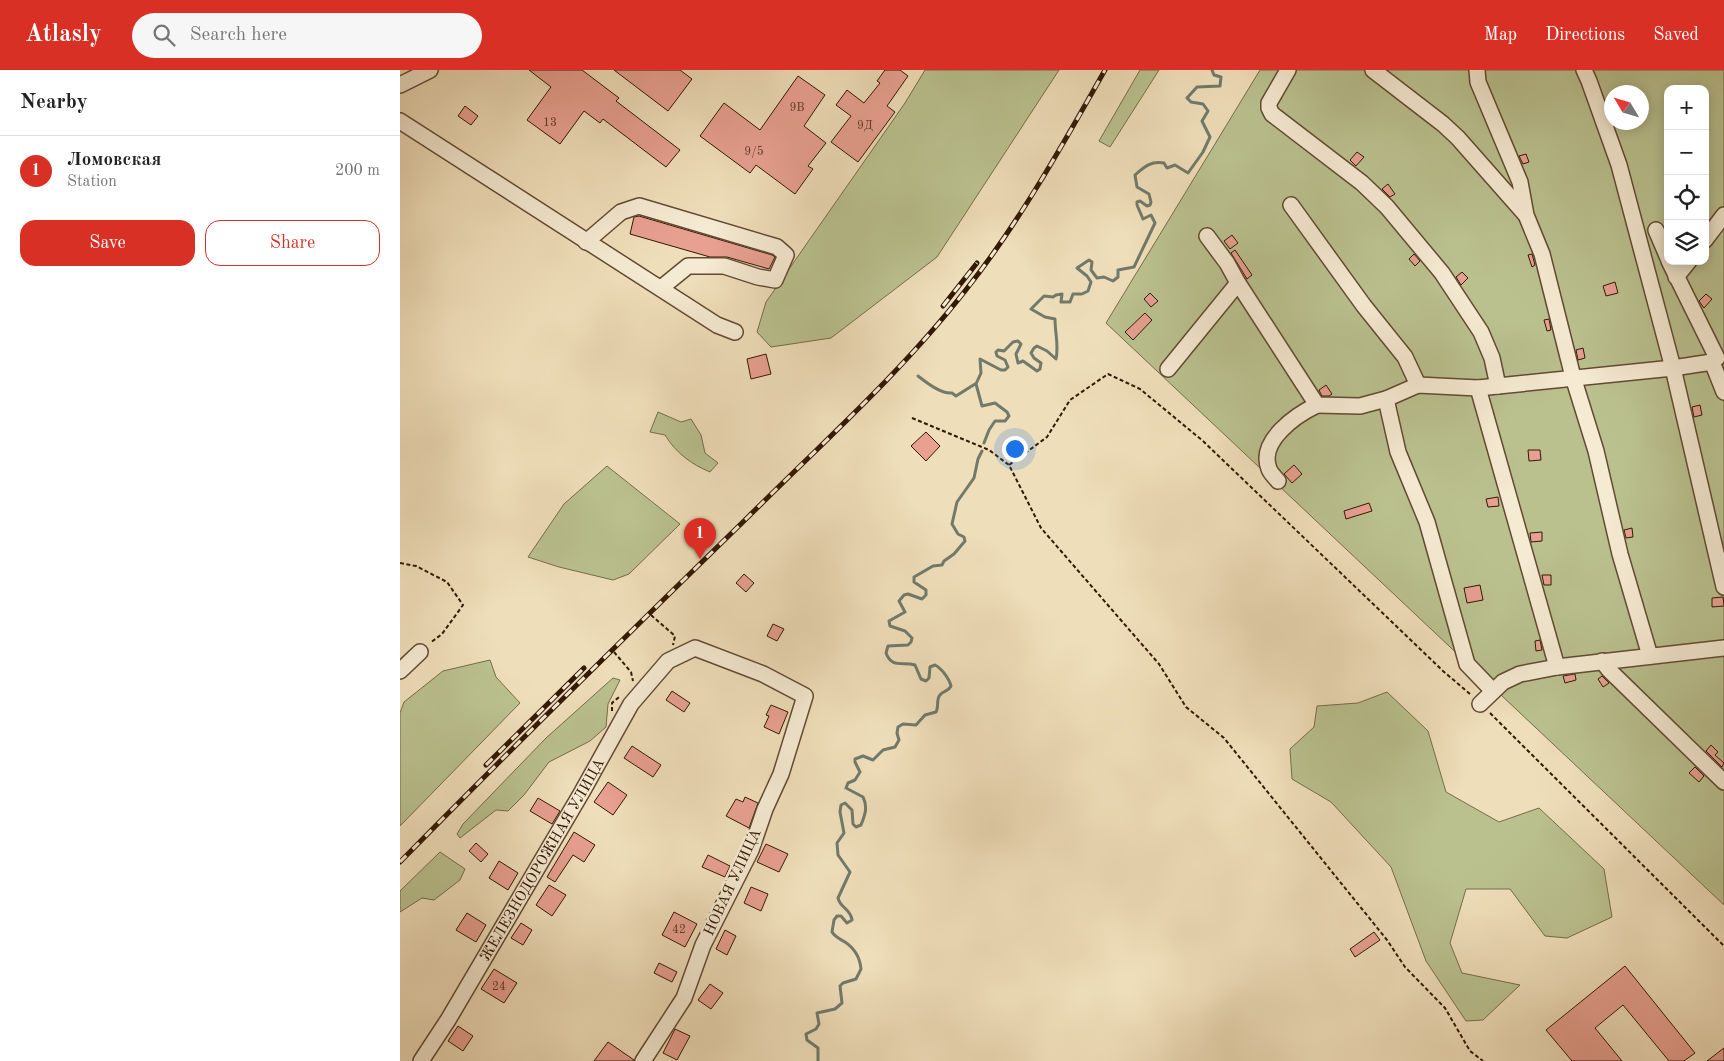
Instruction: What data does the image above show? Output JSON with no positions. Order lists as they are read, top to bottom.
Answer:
{
  "streets": {
    "street": ["ЖЕЛЕЗНОДОРОЖНАЯ УЛИЦА", "НОВАЯ УЛИЦА"]
  },
  "crossings": [
    ["ЖЕЛЕЗНОДОРОЖНАЯ УЛИЦА", "НОВАЯ УЛИЦА"]
  ],
  "house_numbers": [
    "9В",
    "13",
    "9Д",
    "9/5",
    "42",
    "24"
  ],
  "north": "top left",
  "page": {
    "header": "Atlasly",
    "search": "Search here",
    "nav": ["Map", "Directions", "Saved"],
    "heading": "Nearby",
    "map_buttons": ["+", "−"],
    "list": [
      {
        "mark": "1",
        "name": "Ломовская",
        "note": "Station",
        "value": "200 m"
      }
    ],
    "buttons": ["Save", "Share"],
    "pins": "1"
  }
}
